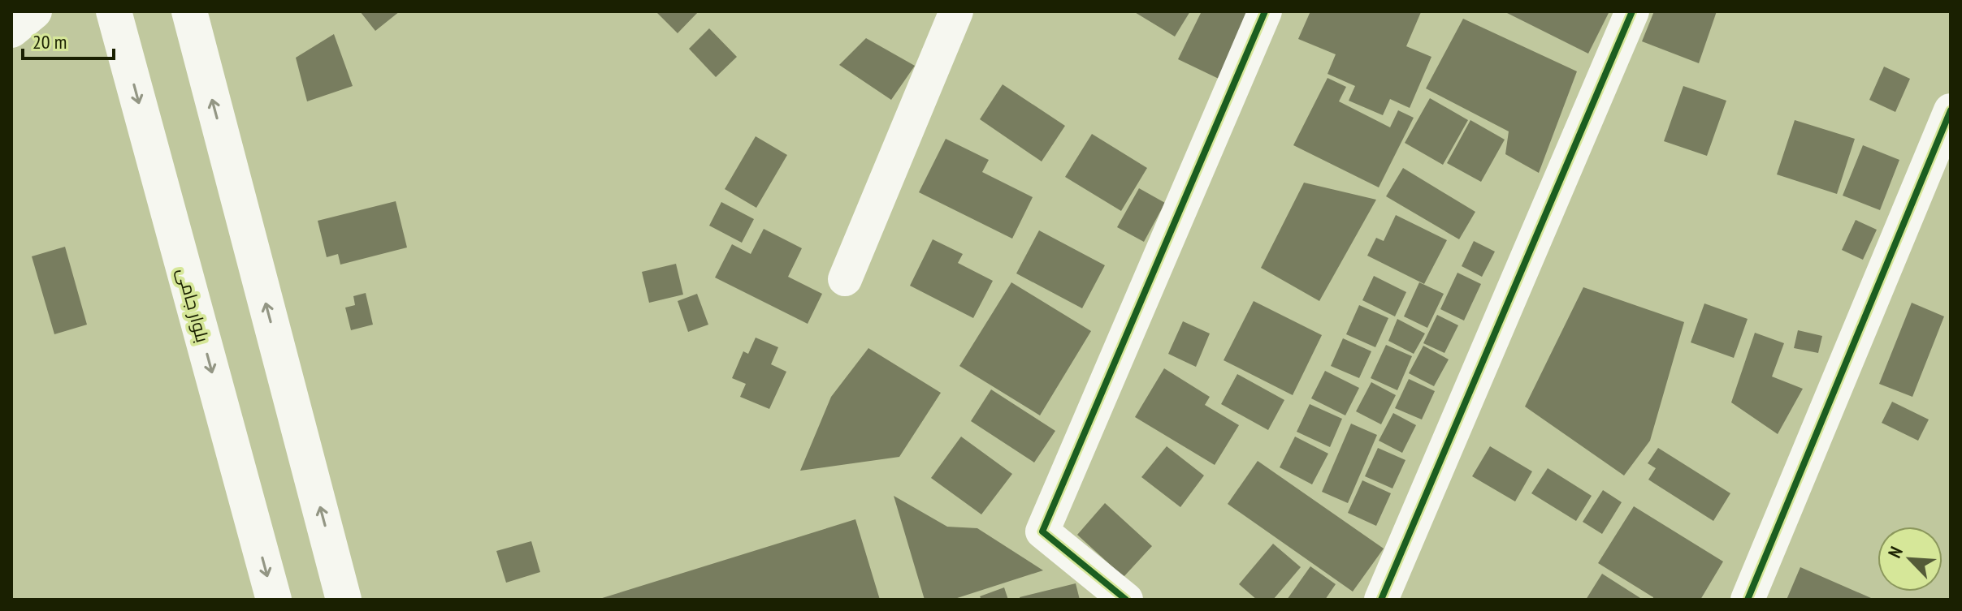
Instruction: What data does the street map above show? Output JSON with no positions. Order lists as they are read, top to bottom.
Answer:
{
  "streets": {
    "highway": ["بلوار جامی"]
  },
  "scale_bar": "20 m",
  "north": "top left"
}
